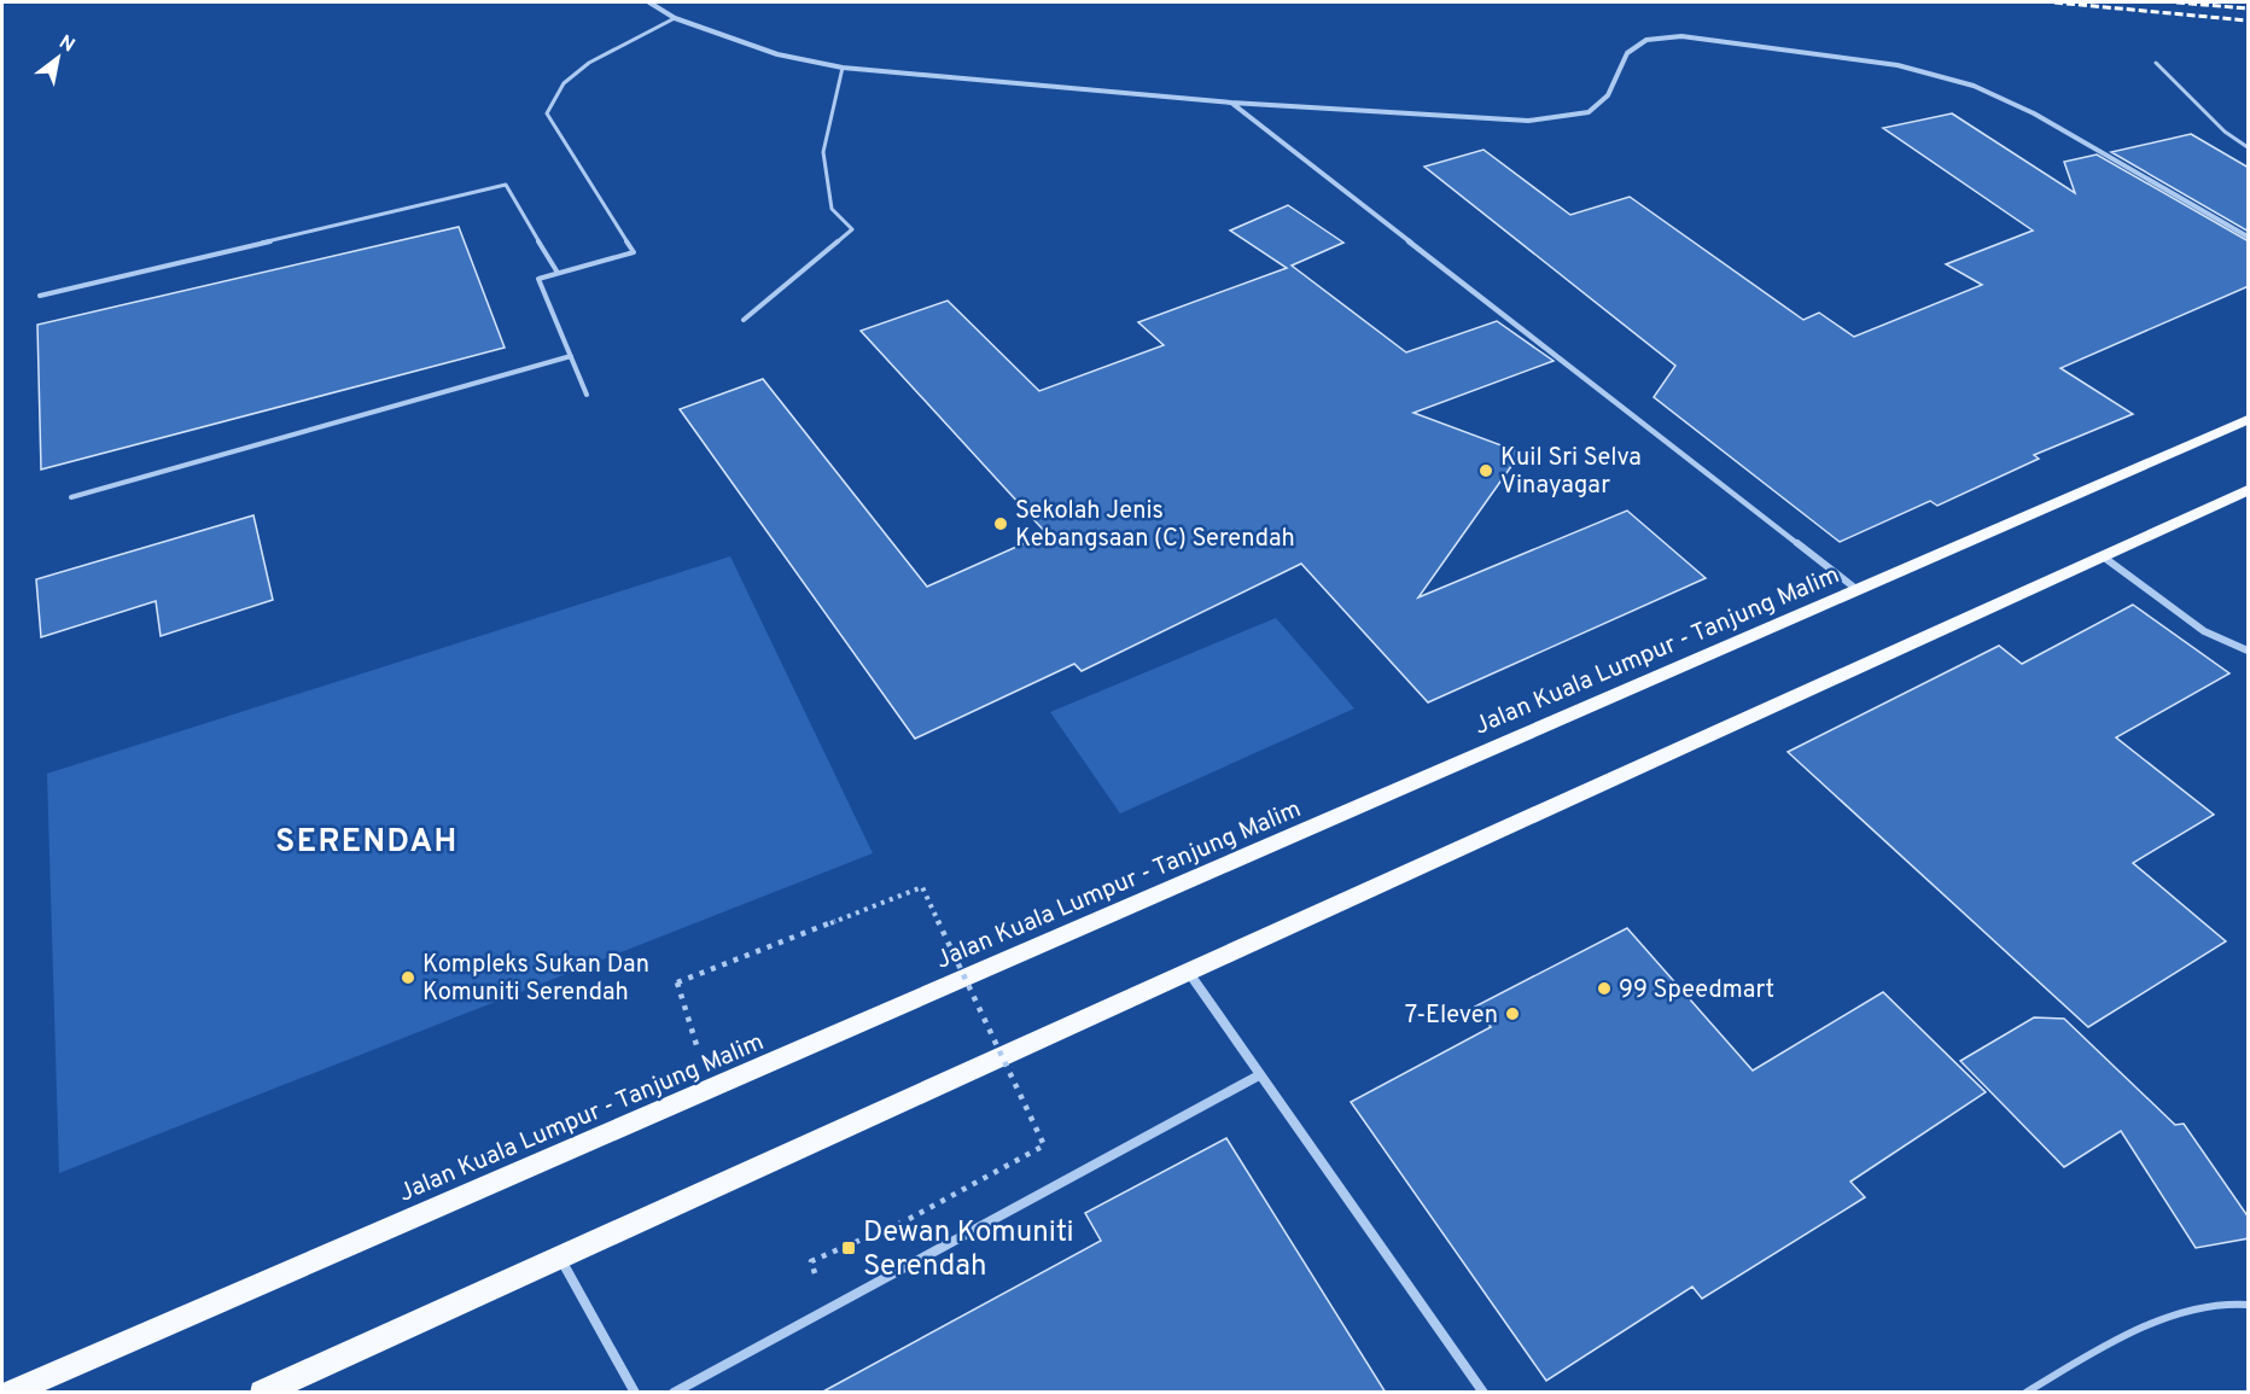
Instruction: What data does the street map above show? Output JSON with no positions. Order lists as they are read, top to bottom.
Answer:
{
  "streets": {
    "main road": ["Jalan Kuala Lumpur - Tanjung Malim"]
  },
  "districts": ["SERENDAH"],
  "places": {
    "other": [
      "Kuil Sri Selva Vinayagar",
      "Sekolah Jenis Kebangsaan (C) Serendah",
      "Kompleks Sukan Dan Komuniti Serendah",
      "99 Speedmart",
      "7-Eleven"
    ],
    "transit": ["Dewan Komuniti Serendah"]
  },
  "north": "top right"
}
